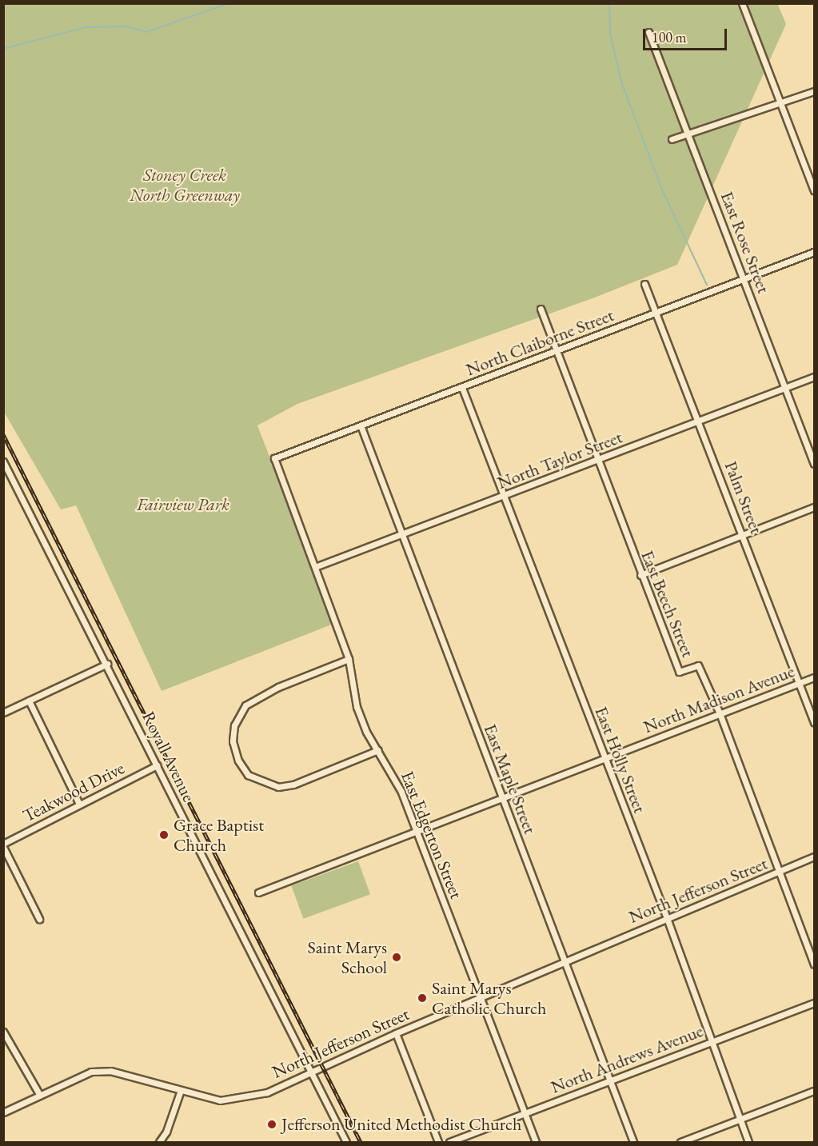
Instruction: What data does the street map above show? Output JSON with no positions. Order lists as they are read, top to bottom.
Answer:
{
  "streets": {
    "street": [
      "East Rose Street",
      "North Claiborne Street",
      "North Taylor Street",
      "Palm Street",
      "East Beech Street",
      "North Madison Avenue",
      "Royall Avenue",
      "East Holly Street",
      "East Maple Street",
      "Teakwood Drive",
      "East Edgerton Street",
      "North Jefferson Street",
      "North Andrews Avenue"
    ]
  },
  "crossings": [
    ["East Rose Street", "North Claiborne Street"],
    ["East Rose Street", "North Taylor Street"],
    ["North Claiborne Street", "Palm Street"],
    ["North Claiborne Street", "East Beech Street"],
    ["North Claiborne Street", "East Holly Street"],
    ["North Claiborne Street", "East Maple Street"],
    ["North Claiborne Street", "East Edgerton Street"],
    ["North Taylor Street", "Palm Street"],
    ["North Taylor Street", "East Beech Street"],
    ["North Taylor Street", "East Holly Street"],
    ["North Taylor Street", "East Maple Street"],
    ["North Taylor Street", "East Edgerton Street"],
    ["Palm Street", "North Madison Avenue"],
    ["East Beech Street", "North Madison Avenue"],
    ["East Beech Street", "North Jefferson Street"],
    ["North Madison Avenue", "East Holly Street"],
    ["North Madison Avenue", "East Maple Street"],
    ["North Madison Avenue", "East Edgerton Street"],
    ["Royall Avenue", "Teakwood Drive"],
    ["Royall Avenue", "North Jefferson Street"],
    ["East Holly Street", "North Jefferson Street"],
    ["East Holly Street", "North Andrews Avenue"],
    ["East Maple Street", "North Jefferson Street"],
    ["East Maple Street", "North Andrews Avenue"],
    ["East Edgerton Street", "North Jefferson Street"],
    ["East Edgerton Street", "North Andrews Avenue"]
  ],
  "parks": ["Stoney Creek North Greenway", "Fairview Park"],
  "places": [
    "Grace Baptist Church",
    "Saint Marys School",
    "Saint Marys Catholic Church",
    "Jefferson United Methodist Church"
  ],
  "scale_bar": "100 m"
}
